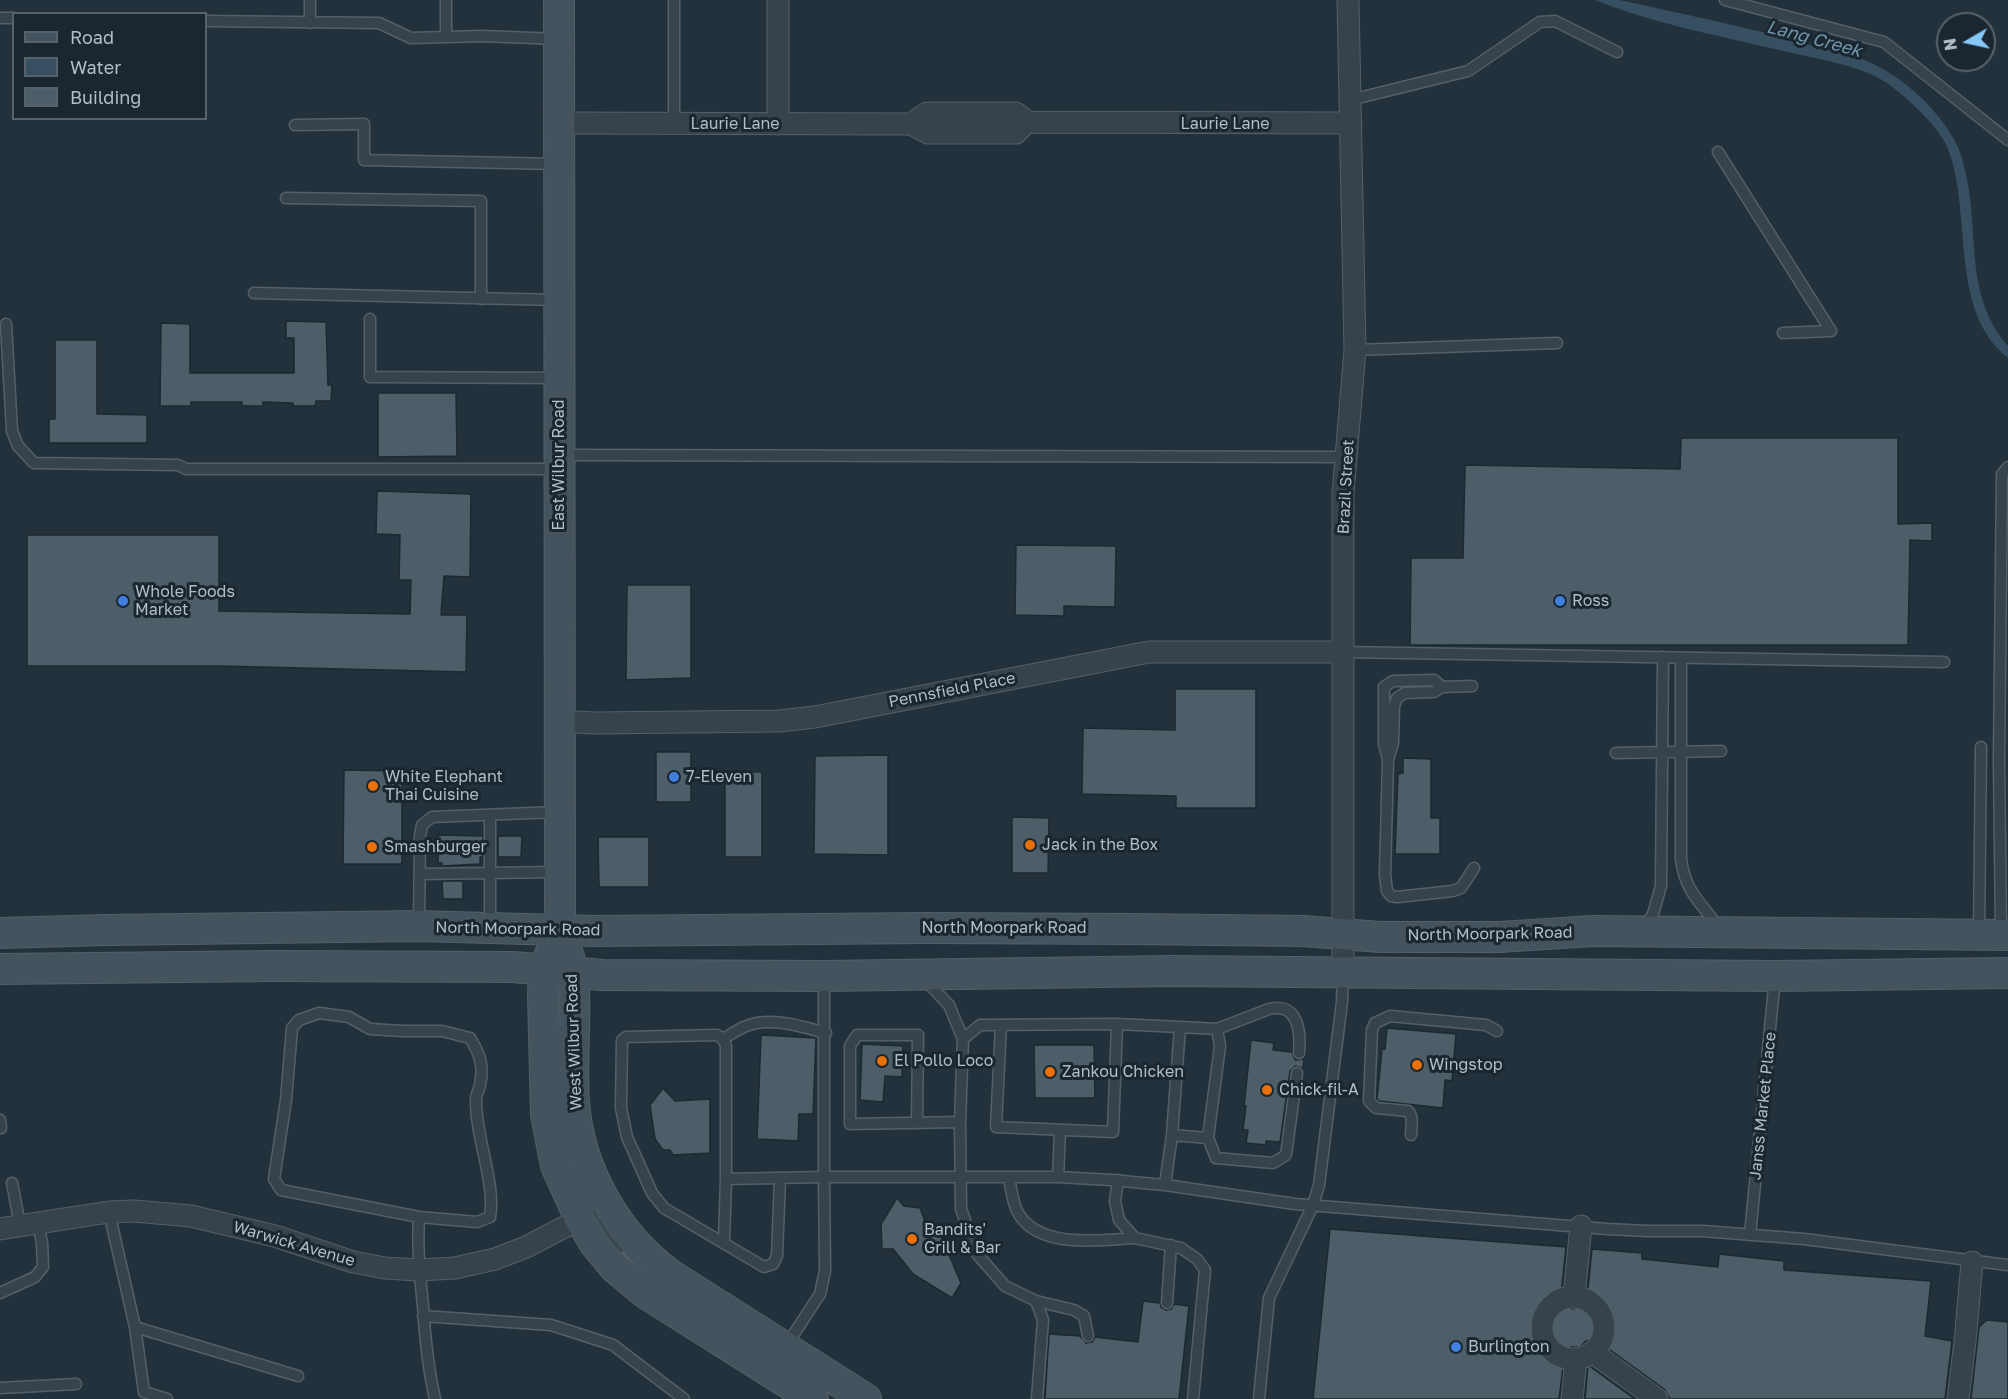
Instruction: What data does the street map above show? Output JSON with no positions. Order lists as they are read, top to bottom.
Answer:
{
  "streets": {
    "main road": ["East Wilbur Road", "North Moorpark Road", "West Wilbur Road"],
    "street": [
      "Laurie Lane",
      "Brazil Street",
      "Pennsfield Place",
      "Warwick Avenue"
    ],
    "lane": ["Janss Market Place"]
  },
  "crossings": [
    ["Laurie Lane", "East Wilbur Road"],
    ["Laurie Lane", "Brazil Street"],
    ["East Wilbur Road", "Pennsfield Place"],
    ["East Wilbur Road", "North Moorpark Road"],
    ["East Wilbur Road", "West Wilbur Road"],
    ["Brazil Street", "Pennsfield Place"],
    ["Brazil Street", "North Moorpark Road"],
    ["North Moorpark Road", "West Wilbur Road"],
    ["West Wilbur Road", "Warwick Avenue"]
  ],
  "water": ["Lang Creek"],
  "places": [
    "Whole Foods Market",
    "Ross",
    "7-Eleven",
    "White Elephant Thai Cuisine",
    "Jack in the Box",
    "Smashburger",
    "El Pollo Loco",
    "Wingstop",
    "Zankou Chicken",
    "Chick-fil-A",
    "Bandits' Grill & Bar",
    "Burlington"
  ],
  "legend": ["Road", "Water", "Building"],
  "north": "left"
}
